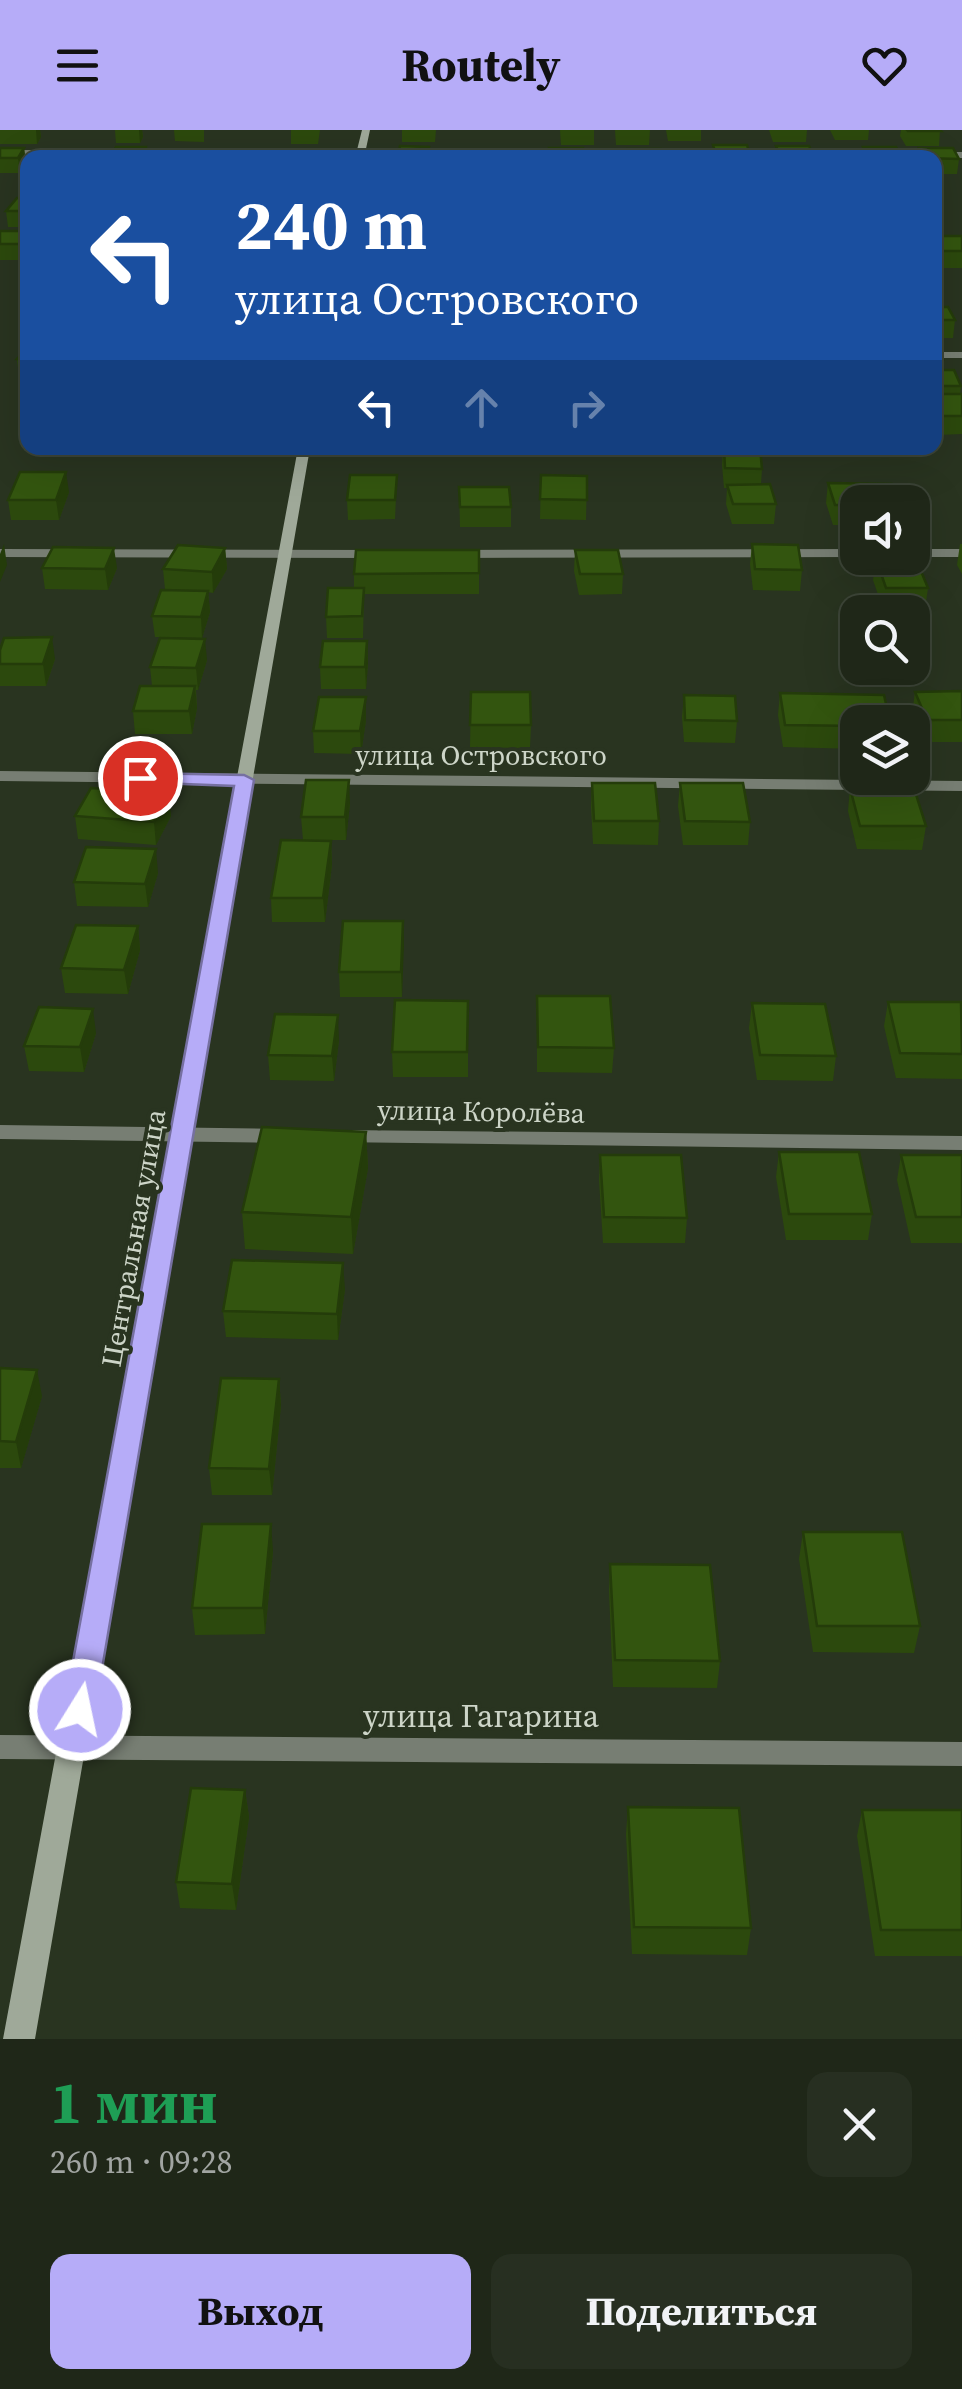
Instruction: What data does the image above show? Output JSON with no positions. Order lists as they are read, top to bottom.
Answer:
{
  "streets": {
    "street": [
      "улица Островского",
      "улица Королёва",
      "Центральная улица",
      "улица Гагарина"
    ]
  },
  "crossings": [
    ["улица Островского", "Центральная улица"],
    ["улица Королёва", "Центральная улица"],
    ["Центральная улица", "улица Гагарина"]
  ],
  "page": {
    "header": "Routely",
    "turn": ["240 m", "улица Островского"],
    "heading": ["1 мин", "260 m · 09:28"],
    "buttons": ["Выход", "Поделиться"]
  }
}
